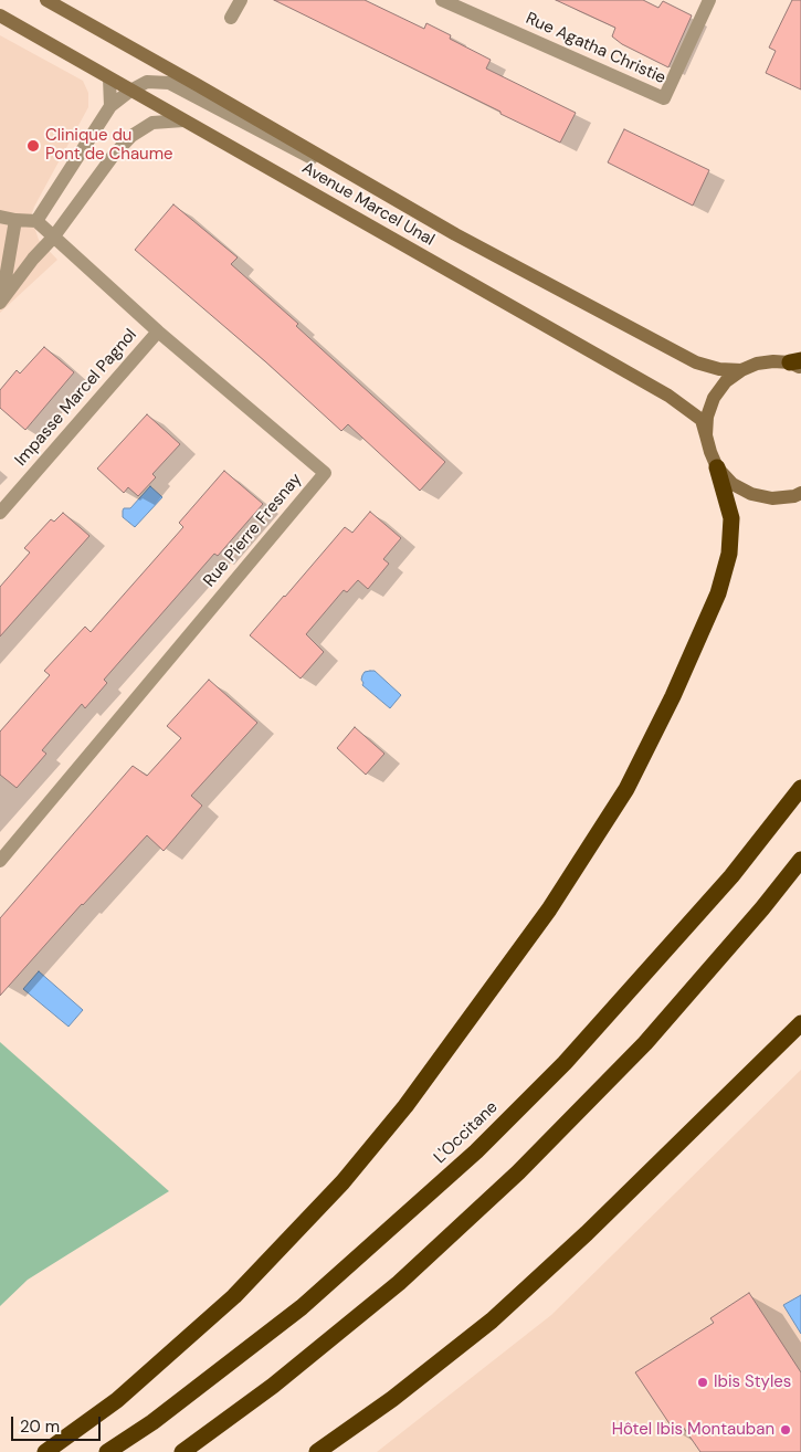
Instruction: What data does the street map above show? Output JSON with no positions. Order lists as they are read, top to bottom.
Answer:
{
  "streets": {
    "highway": ["L'Occitane"],
    "main road": ["Avenue Marcel Unal"],
    "street": ["Rue Agatha Christie", "Impasse Marcel Pagnol", "Rue Pierre Fresnay"]
  },
  "crossings": [
    ["Impasse Marcel Pagnol", "Rue Pierre Fresnay"]
  ],
  "places": ["Clinique du Pont de Chaume", "Ibis Styles", "Hôtel Ibis Montauban"],
  "scale_bar": "20 m"
}
